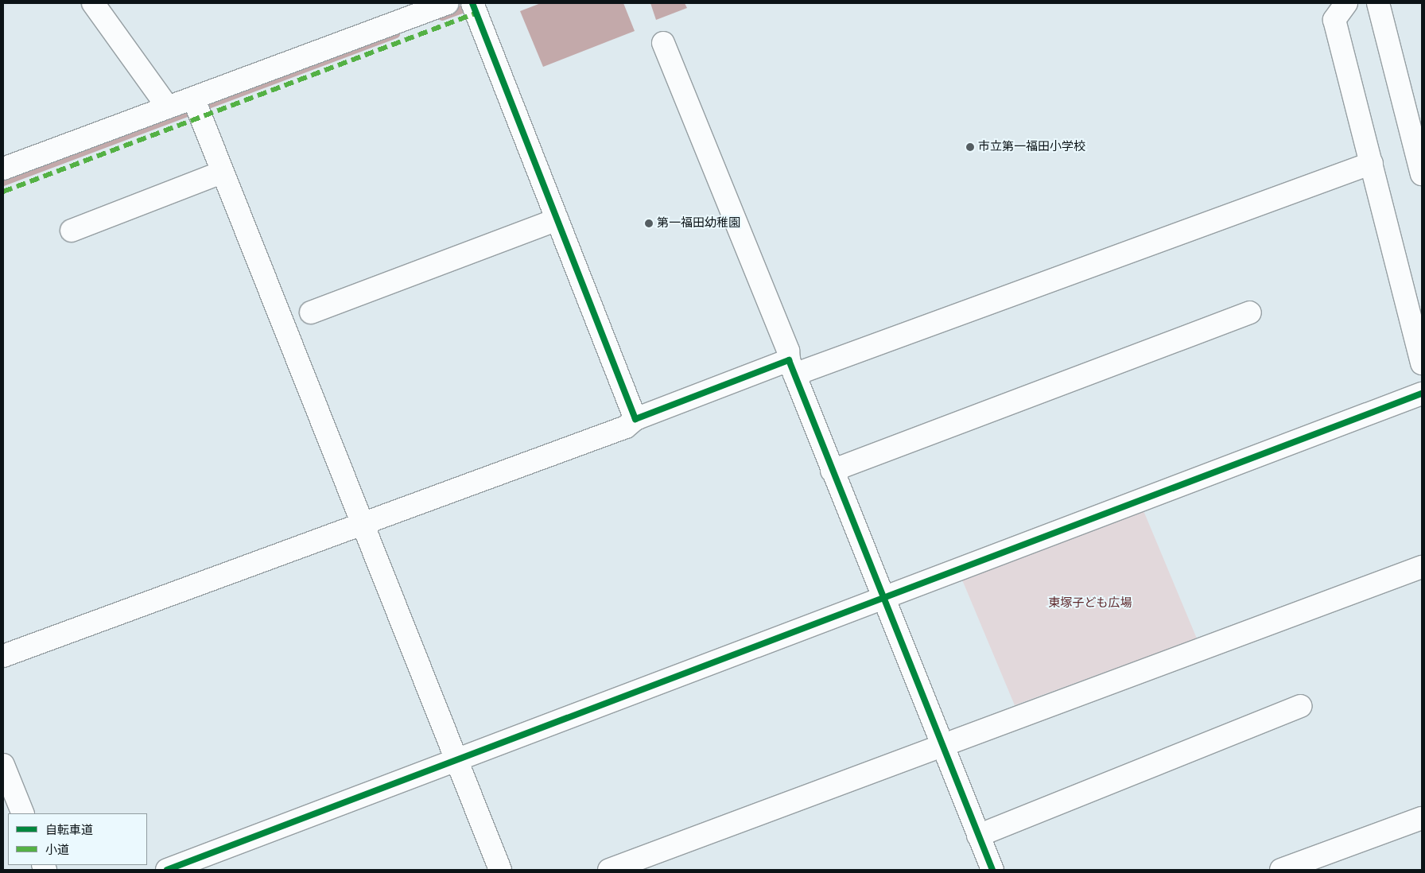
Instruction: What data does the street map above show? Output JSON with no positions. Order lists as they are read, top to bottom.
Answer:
{
  "parks": ["東塚子ども広場"],
  "places": ["市立第一福田小学校", "第一福田幼稚園"],
  "legend": ["自転車道", "小道"]
}
